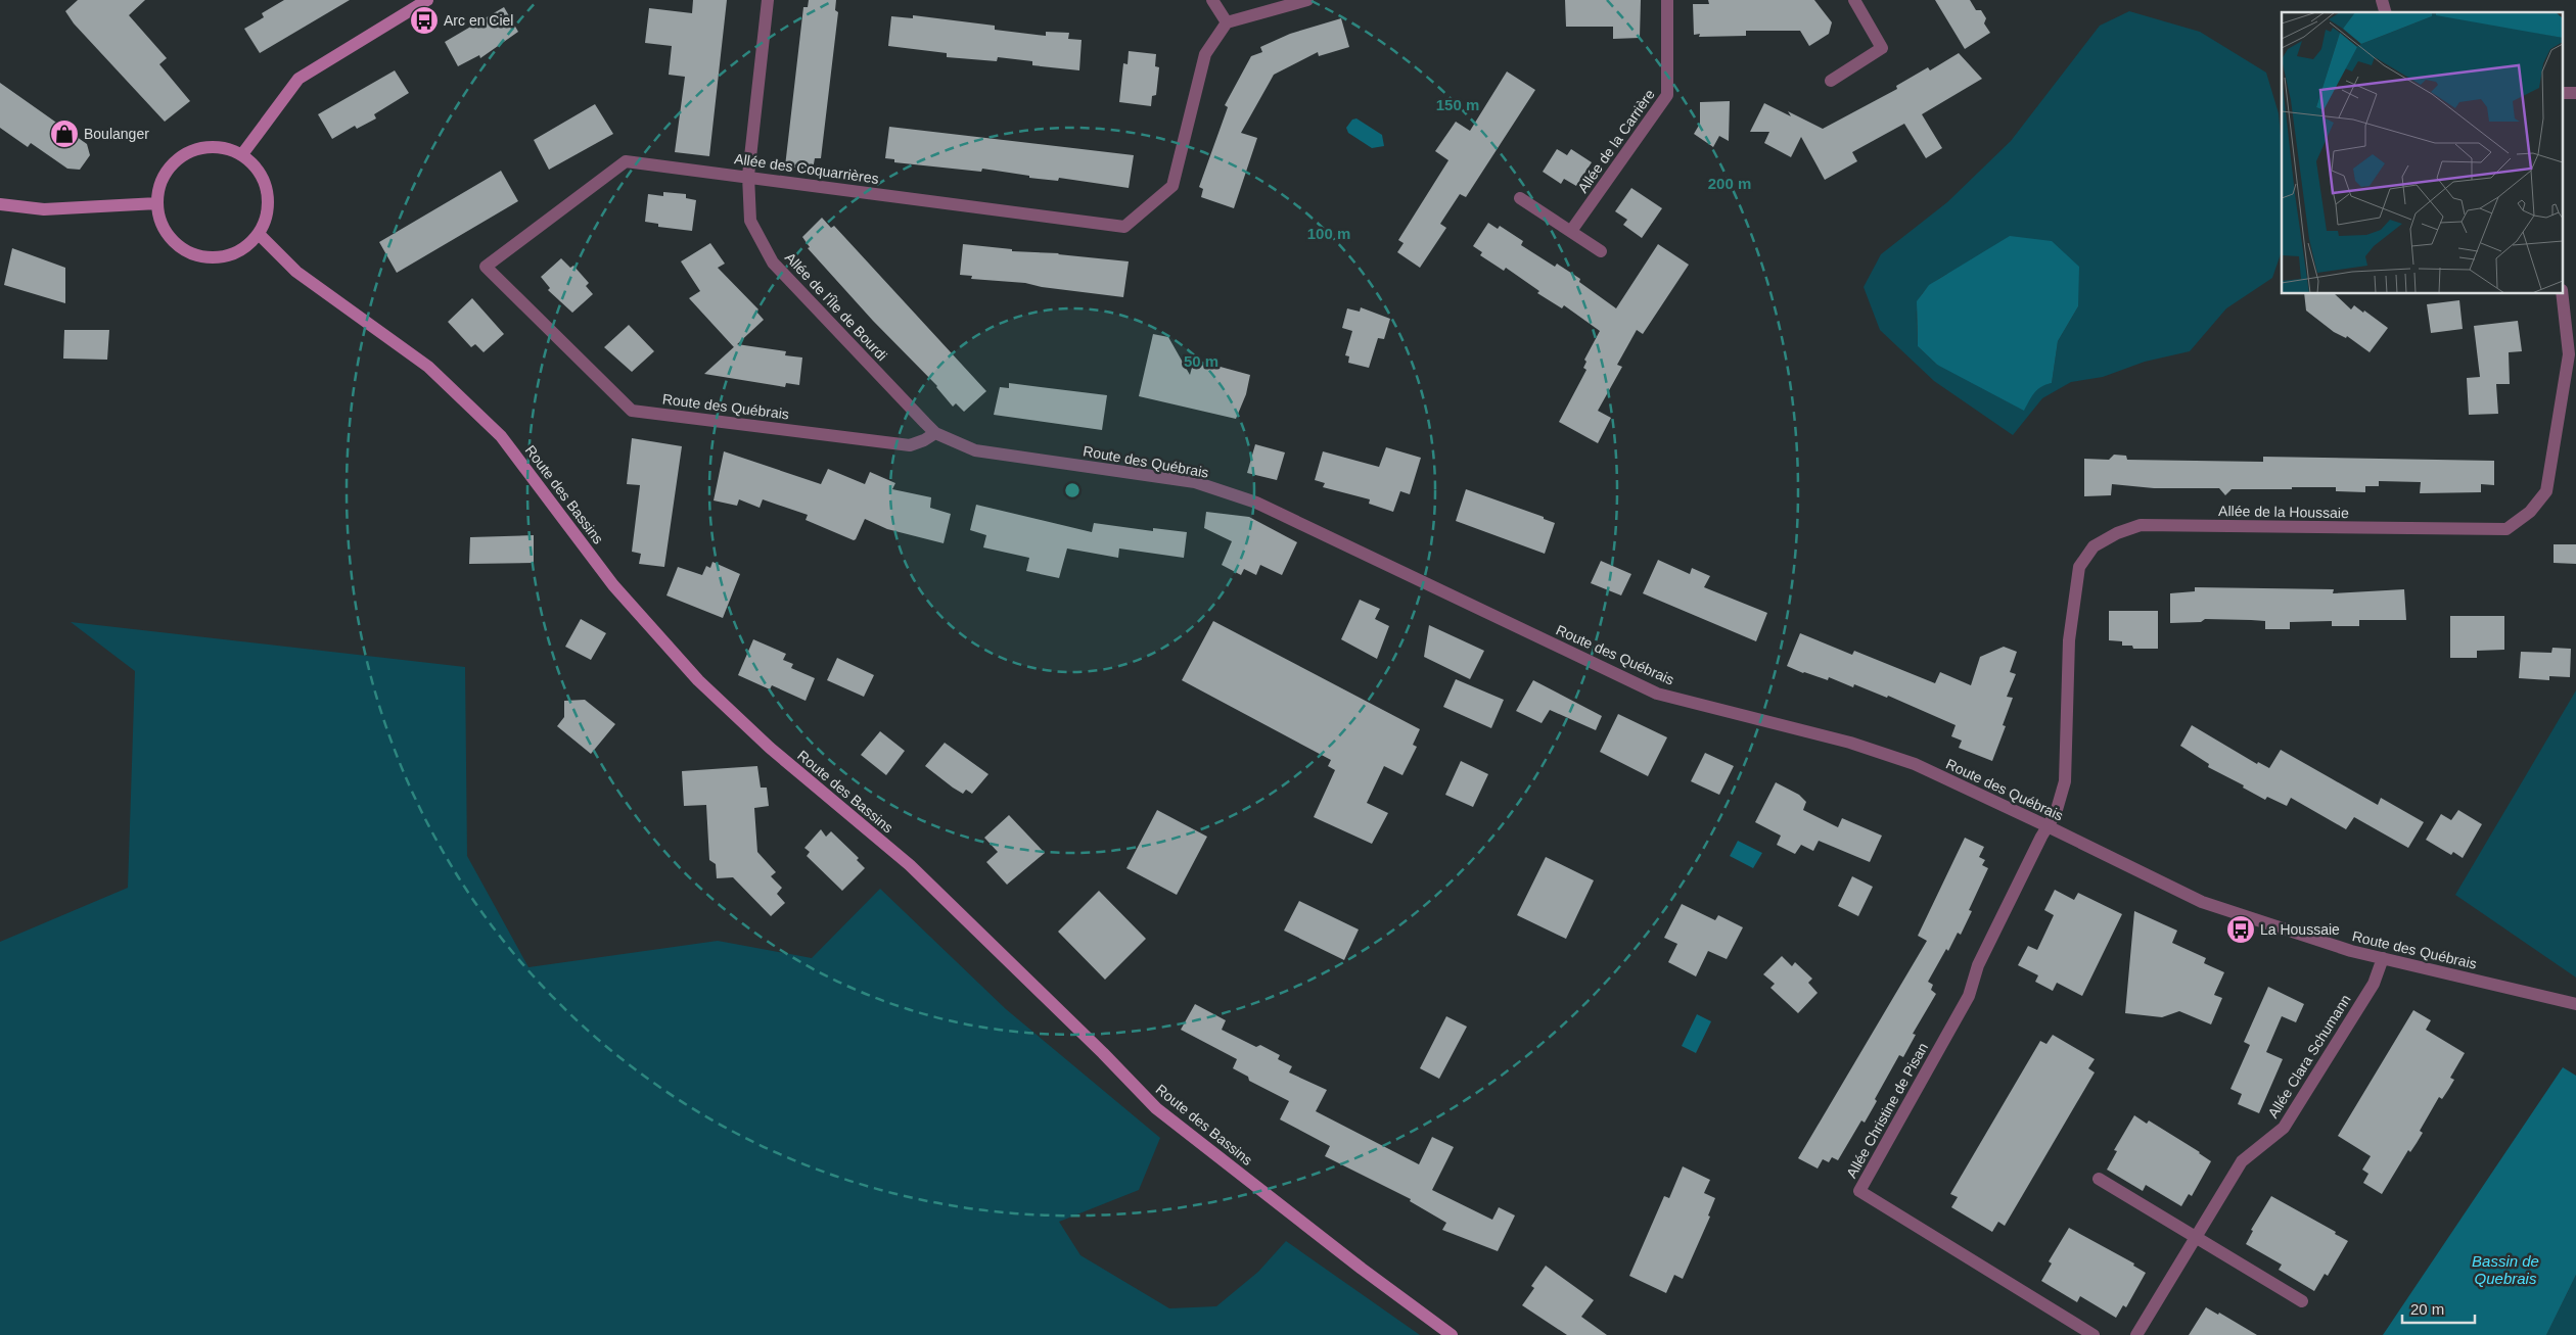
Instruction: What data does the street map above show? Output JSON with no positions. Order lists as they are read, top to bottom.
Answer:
{
  "streets": {
    "main road": ["Route des Bassins"],
    "street": [
      "Allée de la Carrière",
      "Allée des Coquarrières",
      "Allée de l'Île de Bourdi",
      "Route des Québrais",
      "Allée de la Houssaie",
      "Allée Clara Schumann",
      "Allée Christine de Pisan"
    ]
  },
  "crossings": [
    ["Allée des Coquarrières", "Allée de l'Île de Bourdi"],
    ["Allée des Coquarrières", "Route des Québrais"],
    ["Allée de l'Île de Bourdi", "Route des Québrais"],
    ["Route des Québrais", "Allée de la Houssaie"],
    ["Route des Québrais", "Allée Clara Schumann"],
    ["Route des Québrais", "Allée Christine de Pisan"],
    ["Allée de la Houssaie", "Allée Christine de Pisan"]
  ],
  "water": ["Bassin de Quebrais"],
  "places": {
    "bus stop": ["Arc en Ciel", "La Houssaie"],
    "shop": ["Boulanger"]
  },
  "scale_bar": "20 m",
  "rings": [
    "150 m",
    "200 m",
    "100 m",
    "50 m"
  ]
}
